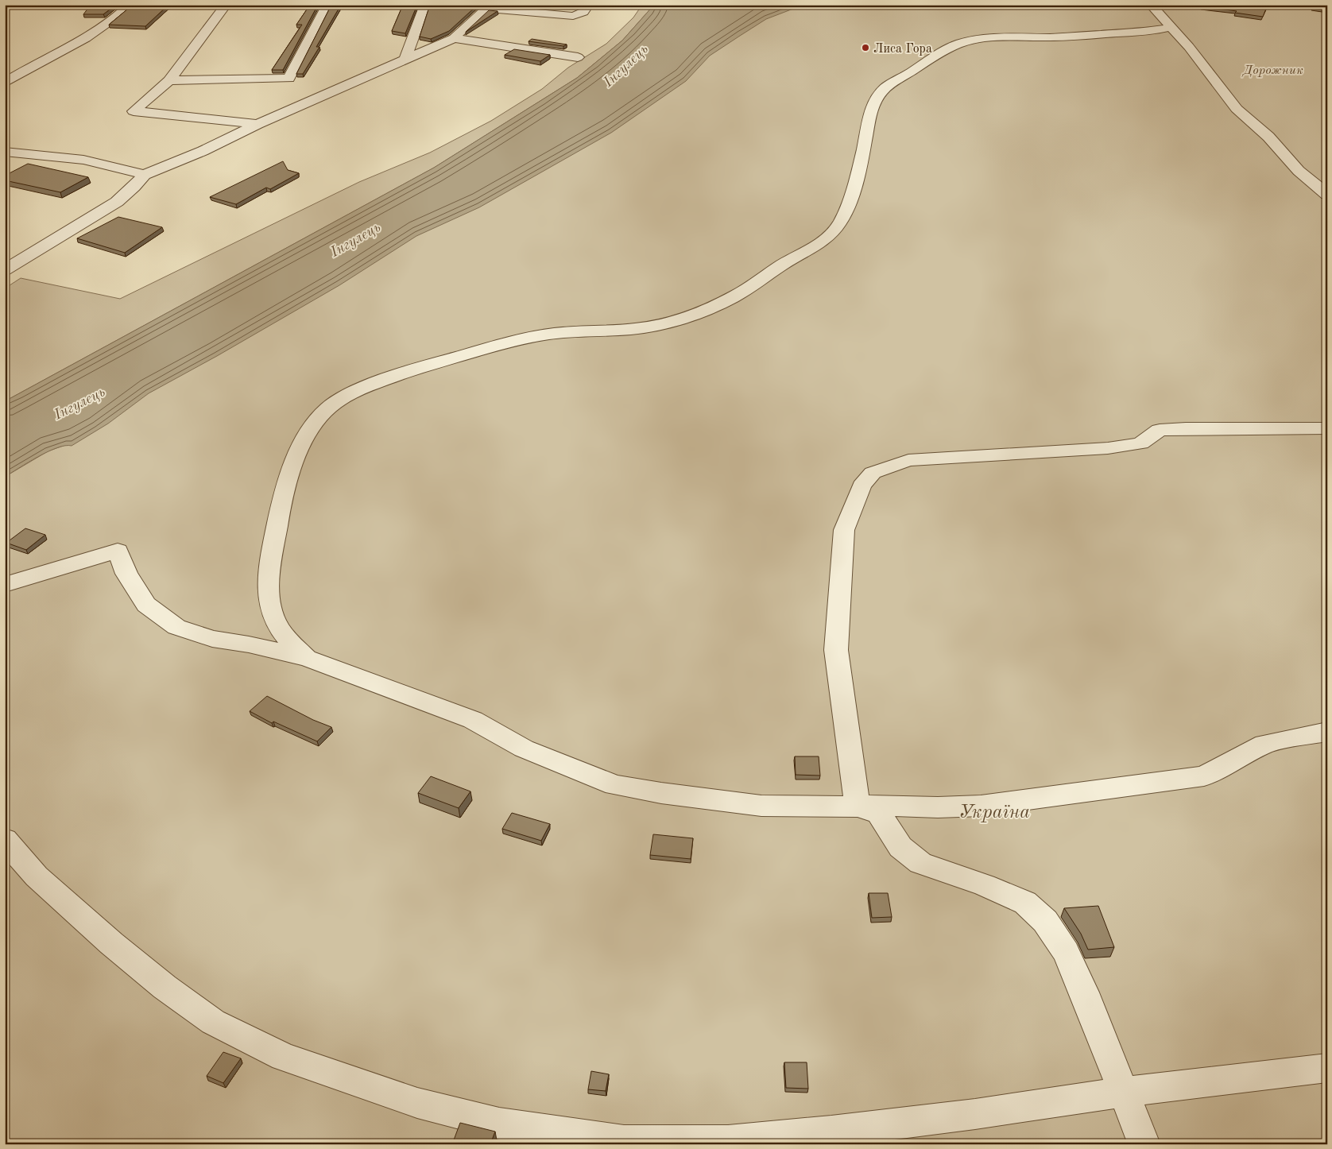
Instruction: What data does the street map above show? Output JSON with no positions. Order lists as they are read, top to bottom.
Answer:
{
  "water": ["Інгулець"],
  "parks": ["Дорожник", "Україна"],
  "places": ["Лиса Гора"]
}
